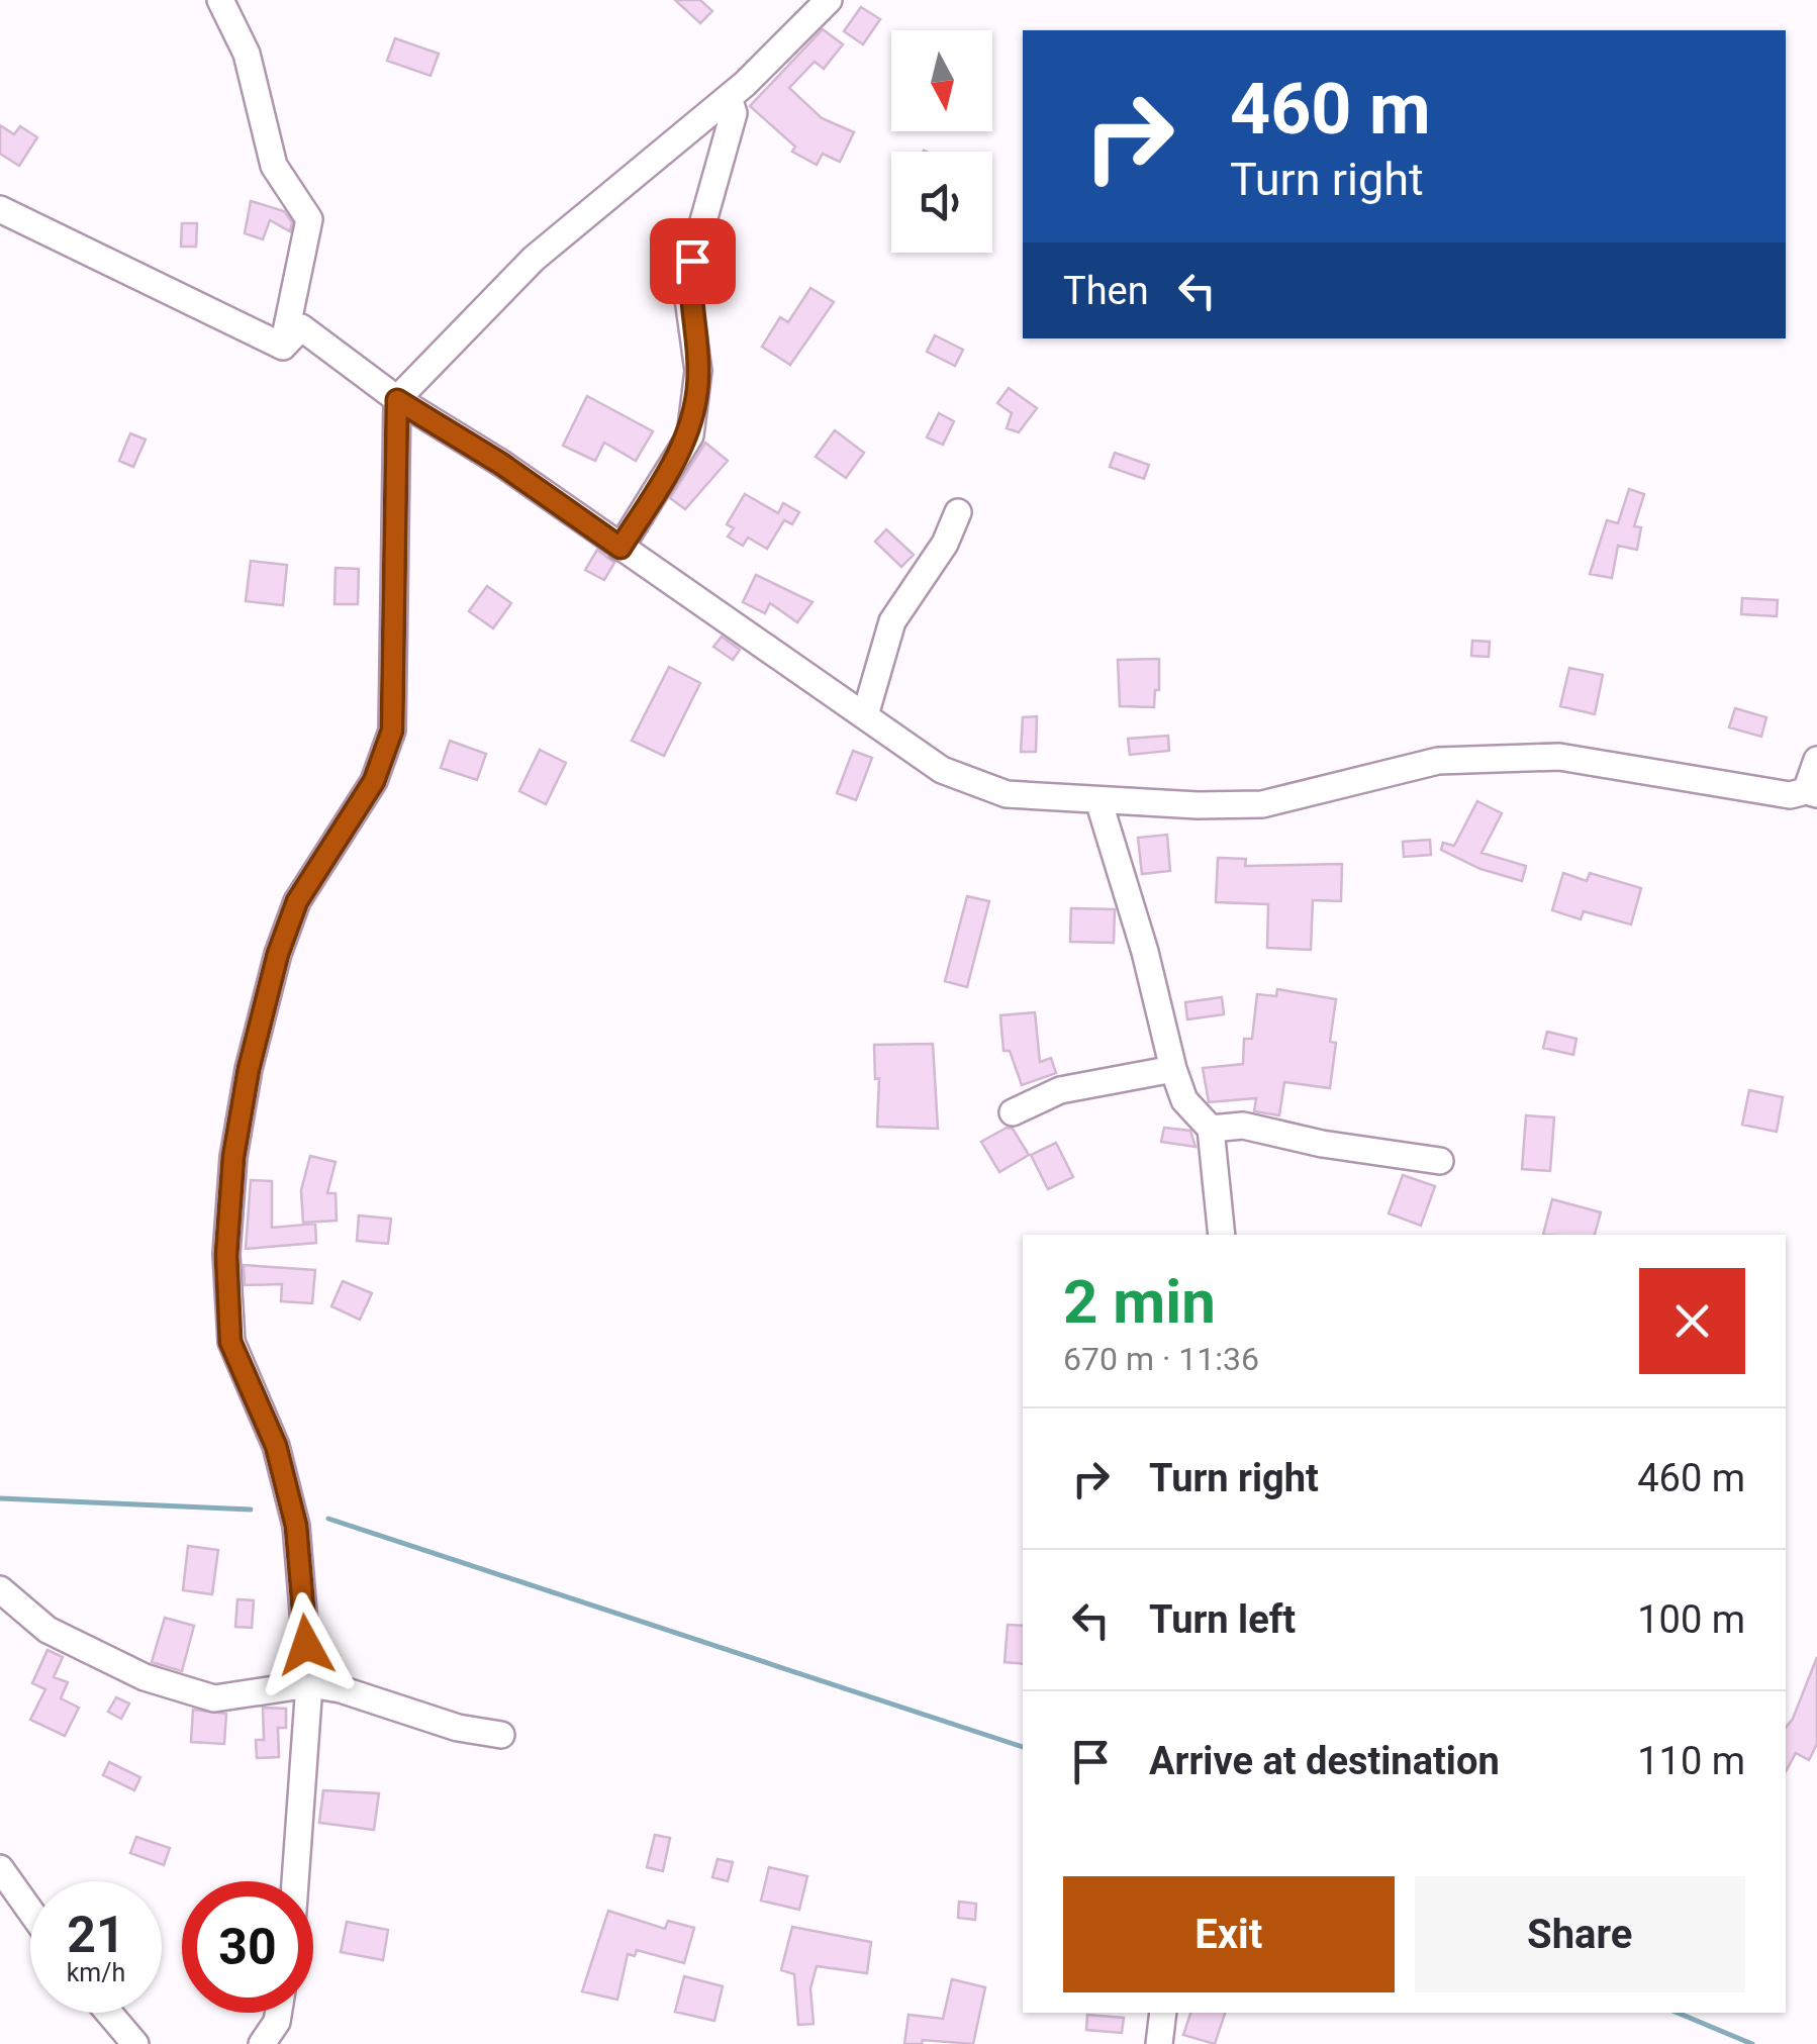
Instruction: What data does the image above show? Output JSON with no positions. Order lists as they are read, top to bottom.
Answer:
{
  "north": "bottom",
  "page": {
    "turn": ["460 m", "Turn right"],
    "then": "Then",
    "heading": ["2 min", "670 m · 11:36"],
    "list": [
      {
        "name": "Turn right",
        "value": "460 m"
      },
      {
        "name": "Turn left",
        "value": "100 m"
      },
      {
        "name": "Arrive at destination",
        "value": "110 m"
      }
    ],
    "buttons": ["Exit", "Share"],
    "speed": "21 km/h",
    "limit": "30"
  }
}
